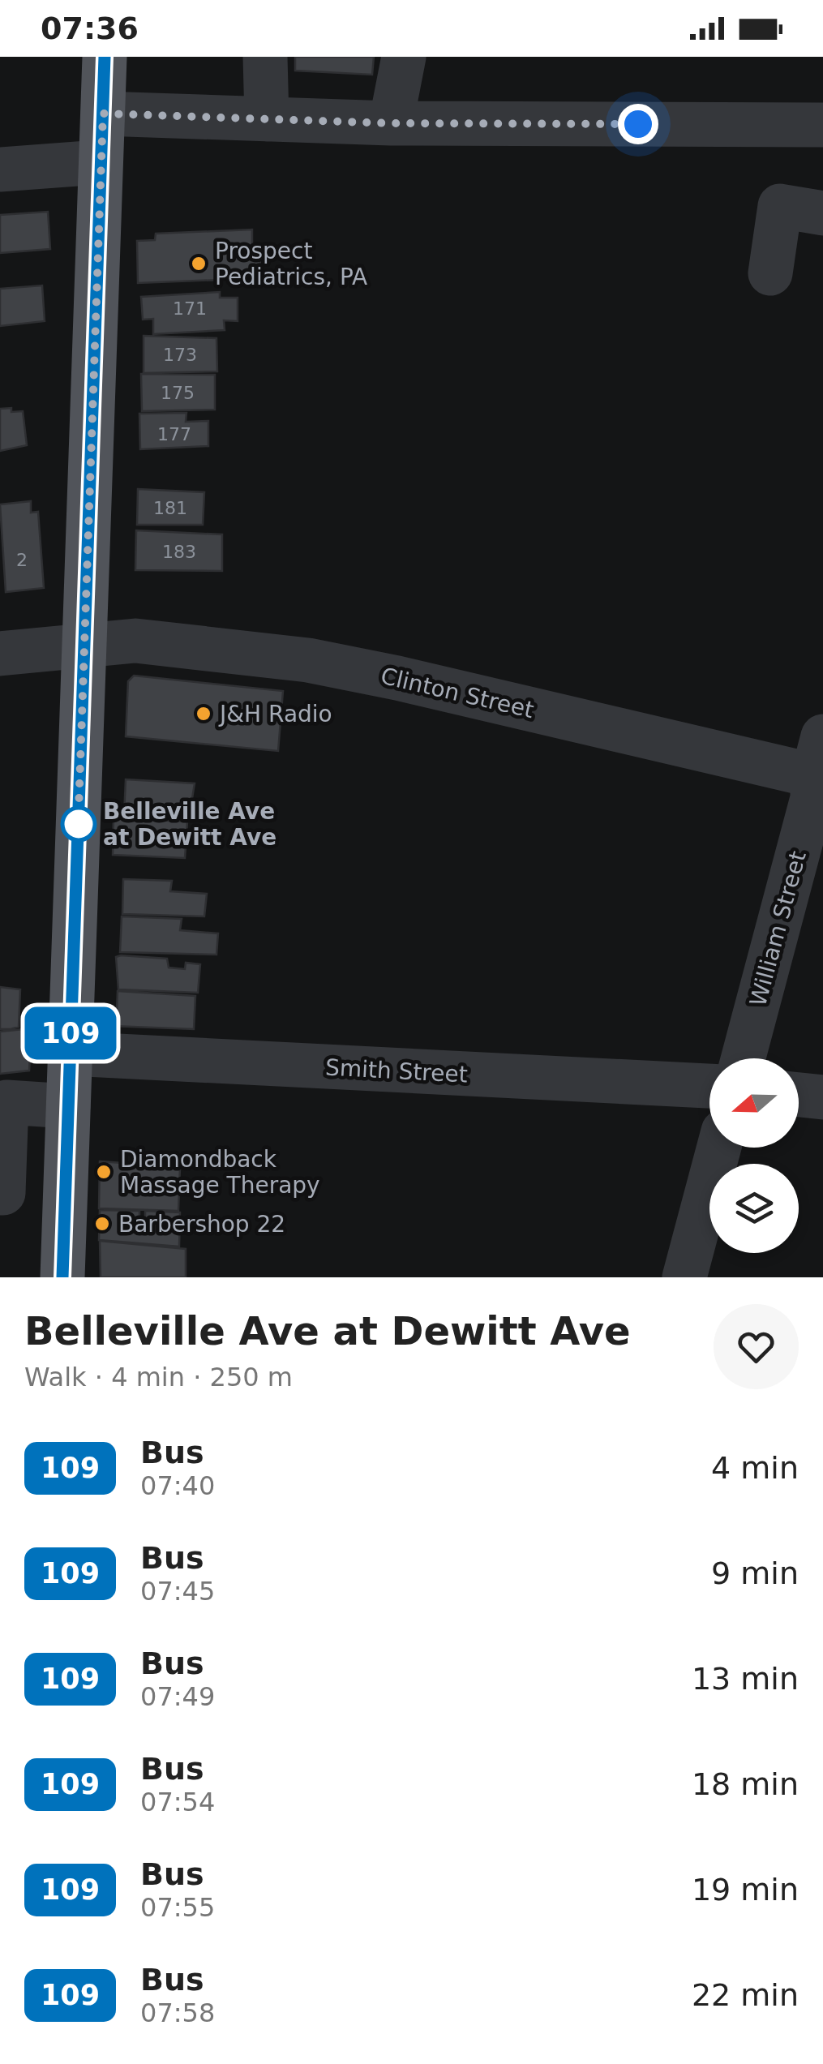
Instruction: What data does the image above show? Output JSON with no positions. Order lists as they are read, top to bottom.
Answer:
{
  "streets": {
    "street": ["Clinton Street", "William Street", "Smith Street"]
  },
  "crossings": [
    ["Clinton Street", "William Street"]
  ],
  "places": [
    "Prospect Pediatrics, PA",
    "J&H Radio",
    "Belleville Ave at Dewitt Ave",
    "Diamondback Massage Therapy",
    "Barbershop 22"
  ],
  "lines": ["bus line 109"],
  "house_numbers": [
    "171",
    "173",
    "175",
    "177",
    "181",
    "183",
    "2"
  ],
  "north": "left",
  "page": {
    "status": "07:36",
    "on_map": "109",
    "heading": ["Belleville Ave at Dewitt Ave", "Walk · 4 min · 250 m"],
    "list": [
      {
        "mark": "109",
        "name": "Bus",
        "note": "07:40",
        "value": "4 min"
      },
      {
        "mark": "109",
        "name": "Bus",
        "note": "07:45",
        "value": "9 min"
      },
      {
        "mark": "109",
        "name": "Bus",
        "note": "07:49",
        "value": "13 min"
      },
      {
        "mark": "109",
        "name": "Bus",
        "note": "07:54",
        "value": "18 min"
      },
      {
        "mark": "109",
        "name": "Bus",
        "note": "07:55",
        "value": "19 min"
      },
      {
        "mark": "109",
        "name": "Bus",
        "note": "07:58",
        "value": "22 min"
      }
    ]
  }
}
